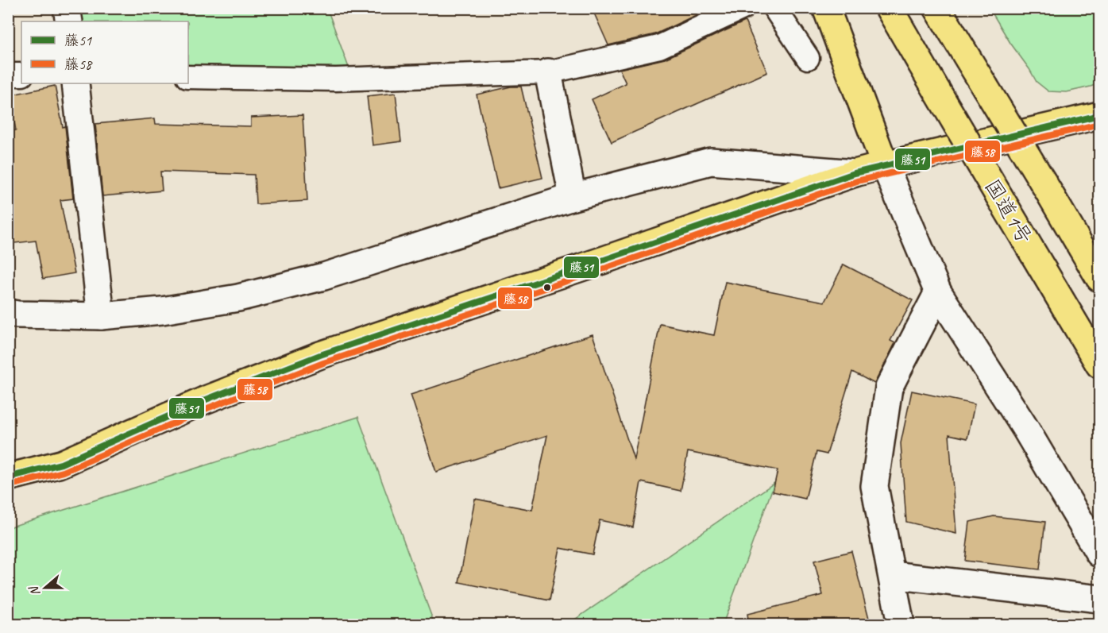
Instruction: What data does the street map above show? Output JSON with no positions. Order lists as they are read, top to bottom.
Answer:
{
  "streets": {
    "highway": ["国道1号"]
  },
  "lines": ["transit line 藤51", "transit line 藤58"],
  "legend": ["藤51", "藤58"],
  "north": "left"
}
